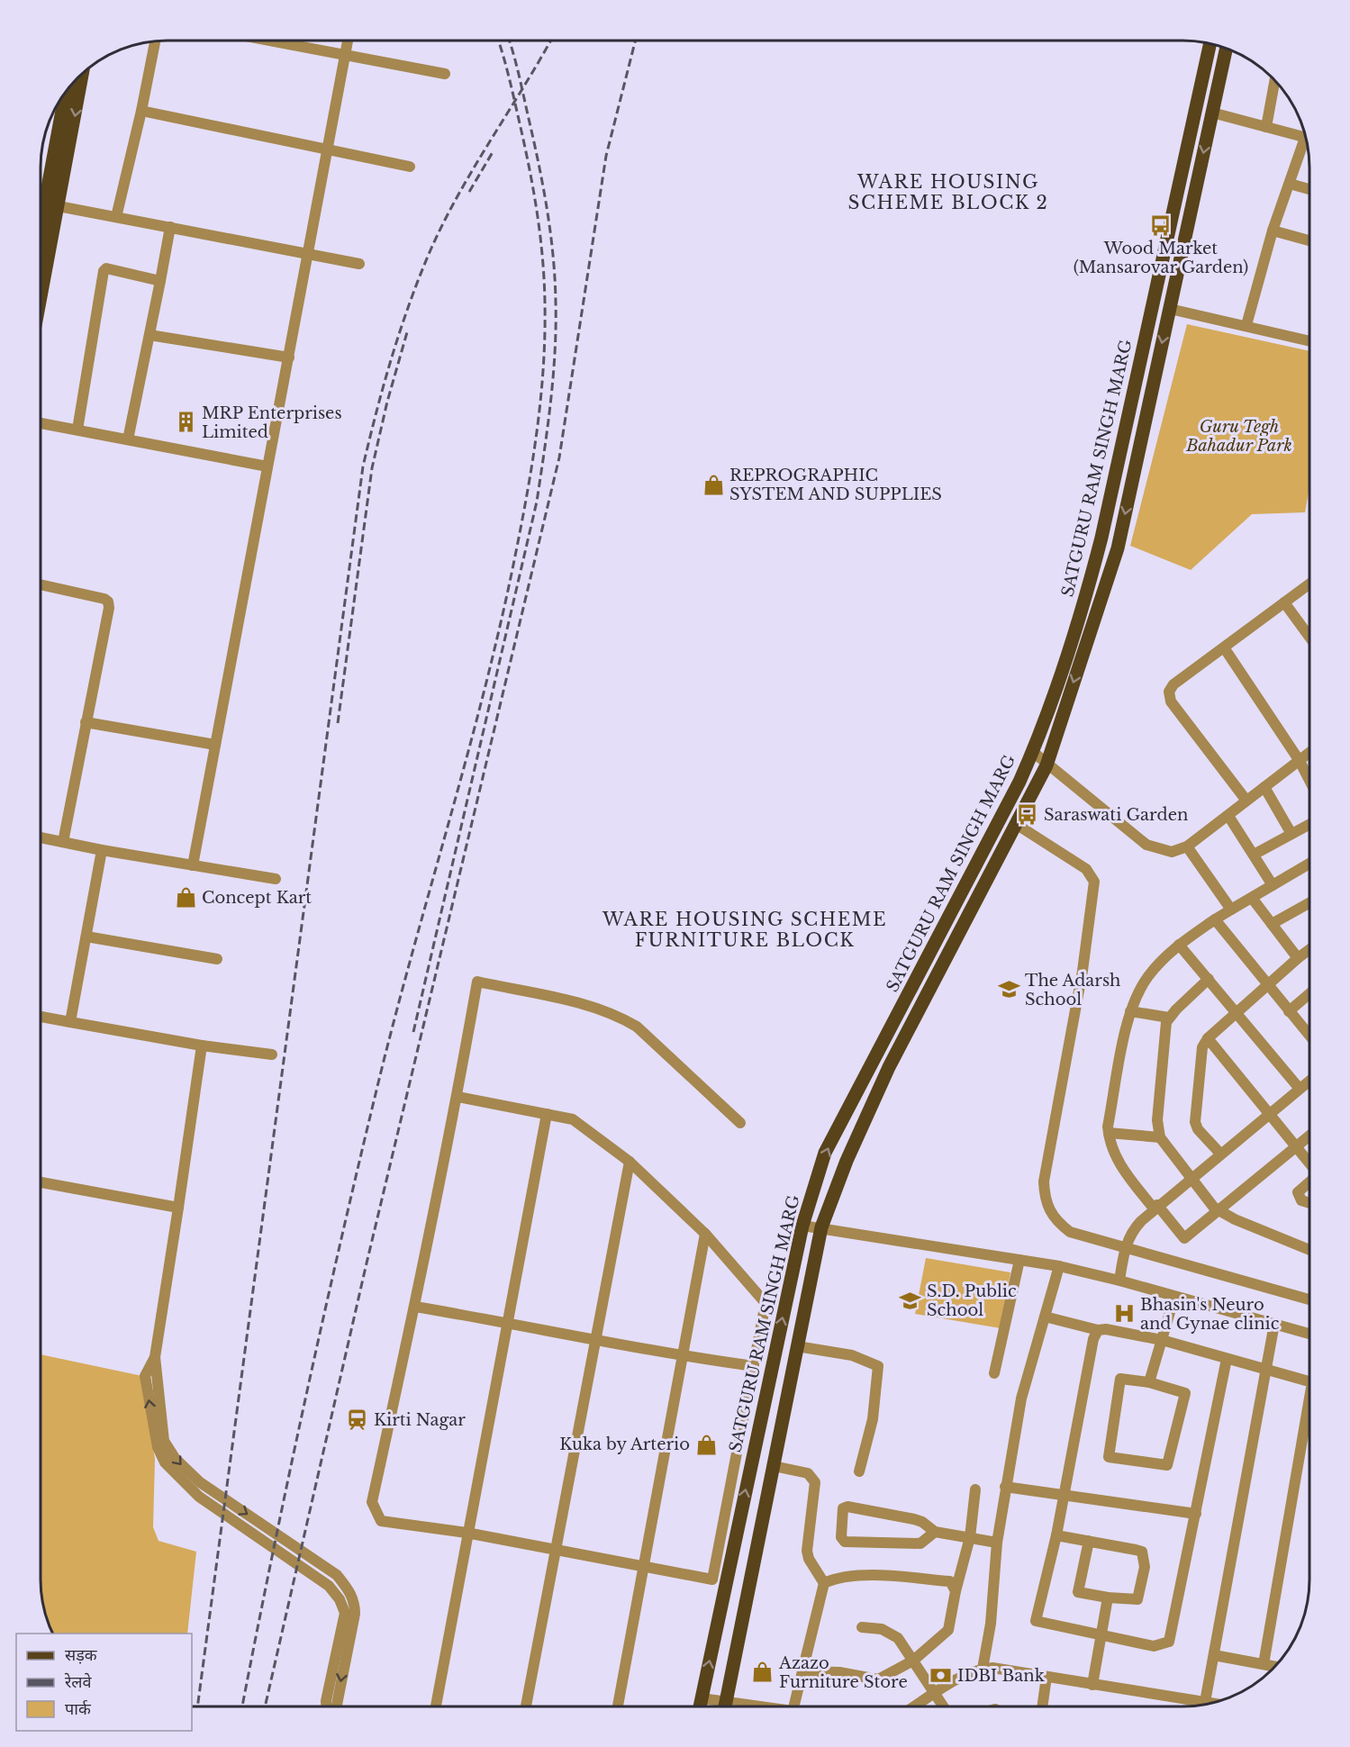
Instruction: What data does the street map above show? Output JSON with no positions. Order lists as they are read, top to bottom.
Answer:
{
  "streets": {
    "main road": ["SATGURU RAM SINGH MARG"]
  },
  "districts": ["WARE HOUSING SCHEME BLOCK 2", "WARE HOUSING SCHEME FURNITURE BLOCK"],
  "parks": ["Guru Tegh Bahadur Park"],
  "places": {
    "bus stop": ["Wood Market (Mansarovar Garden)", "Saraswati Garden"],
    "building": ["MRP Enterprises Limited"],
    "shop": [
      "REPROGRAPHIC SYSTEM AND SUPPLIES",
      "Concept Kart",
      "Kuka by Arterio",
      "Azazo Furniture Store"
    ],
    "school or university": ["The Adarsh School", "S.D. Public School"],
    "hospital": ["Bhasin's Neuro and Gynae clinic"],
    "station": ["Kirti Nagar"],
    "bank": ["IDBI Bank"]
  },
  "legend": ["सड़क", "रेलवे", "पार्क"]
}
